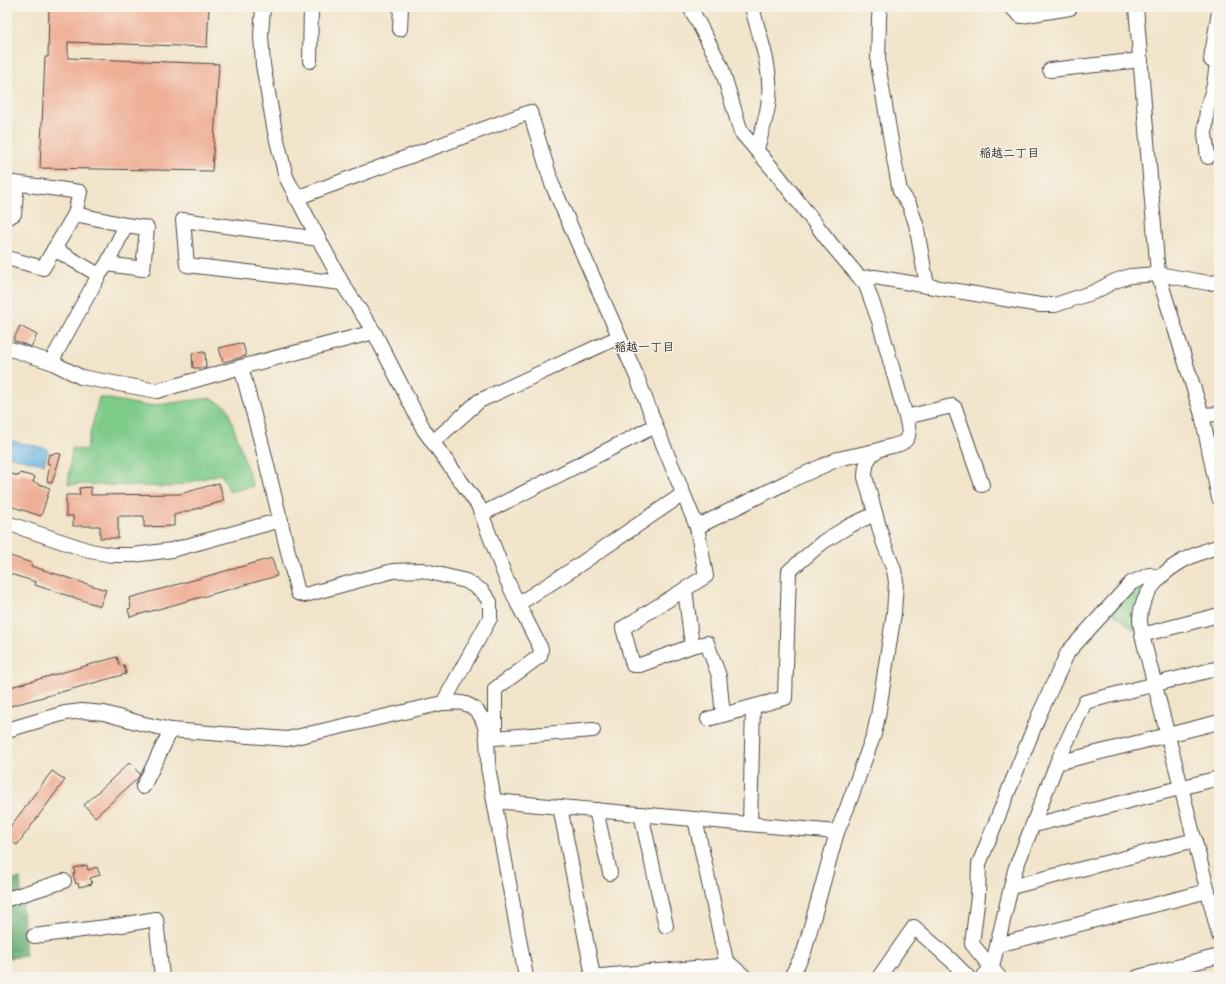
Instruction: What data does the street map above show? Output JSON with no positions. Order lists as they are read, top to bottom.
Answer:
{
  "districts": ["稲越二丁目", "稲越一丁目"]
}
